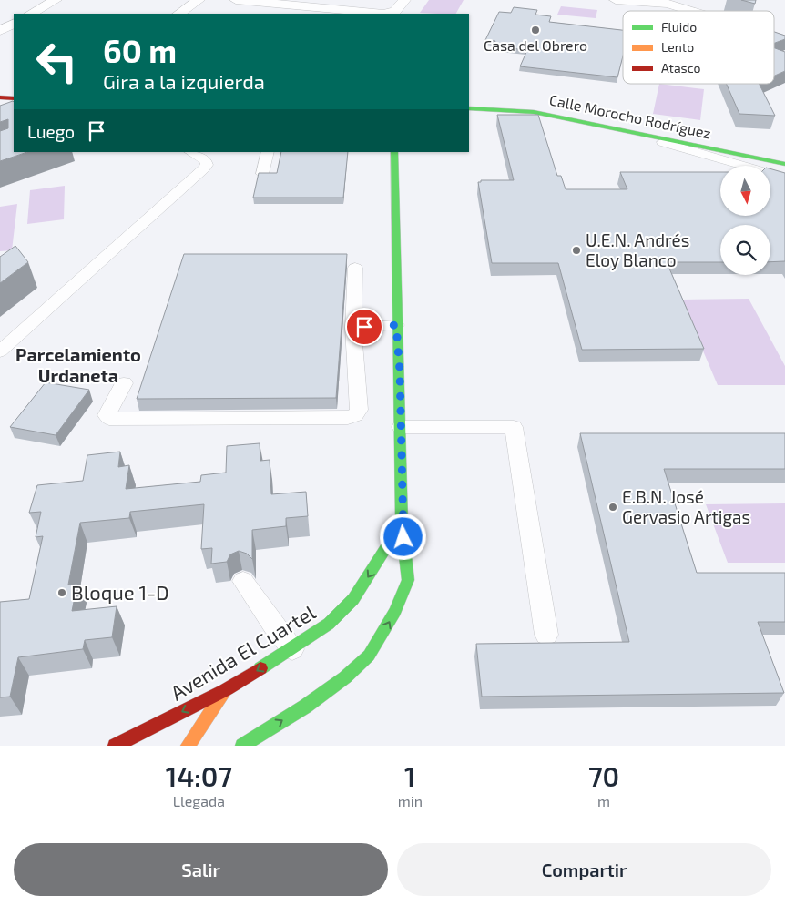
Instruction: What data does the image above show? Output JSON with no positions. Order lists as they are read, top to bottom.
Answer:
{
  "streets": {
    "main road": ["Calle Morocho Rodríguez", "Avenida El Cuartel"]
  },
  "one_way": ["Avenida El Cuartel"],
  "districts": ["Parcelamiento Urdaneta"],
  "places": [
    "Casa del Obrero",
    "U.E.N. Andrés Eloy Blanco",
    "E.B.N. José Gervasio Artigas",
    "Bloque 1-D"
  ],
  "legend": ["Fluido", "Lento", "Atasco"],
  "north": "bottom",
  "page": {
    "turn": ["60 m", "Gira a la izquierda"],
    "then": "Luego",
    "eta": [
      "14:07",
      "Llegada",
      "1",
      "min",
      "70",
      "m"
    ],
    "buttons": ["Salir", "Compartir"]
  }
}
